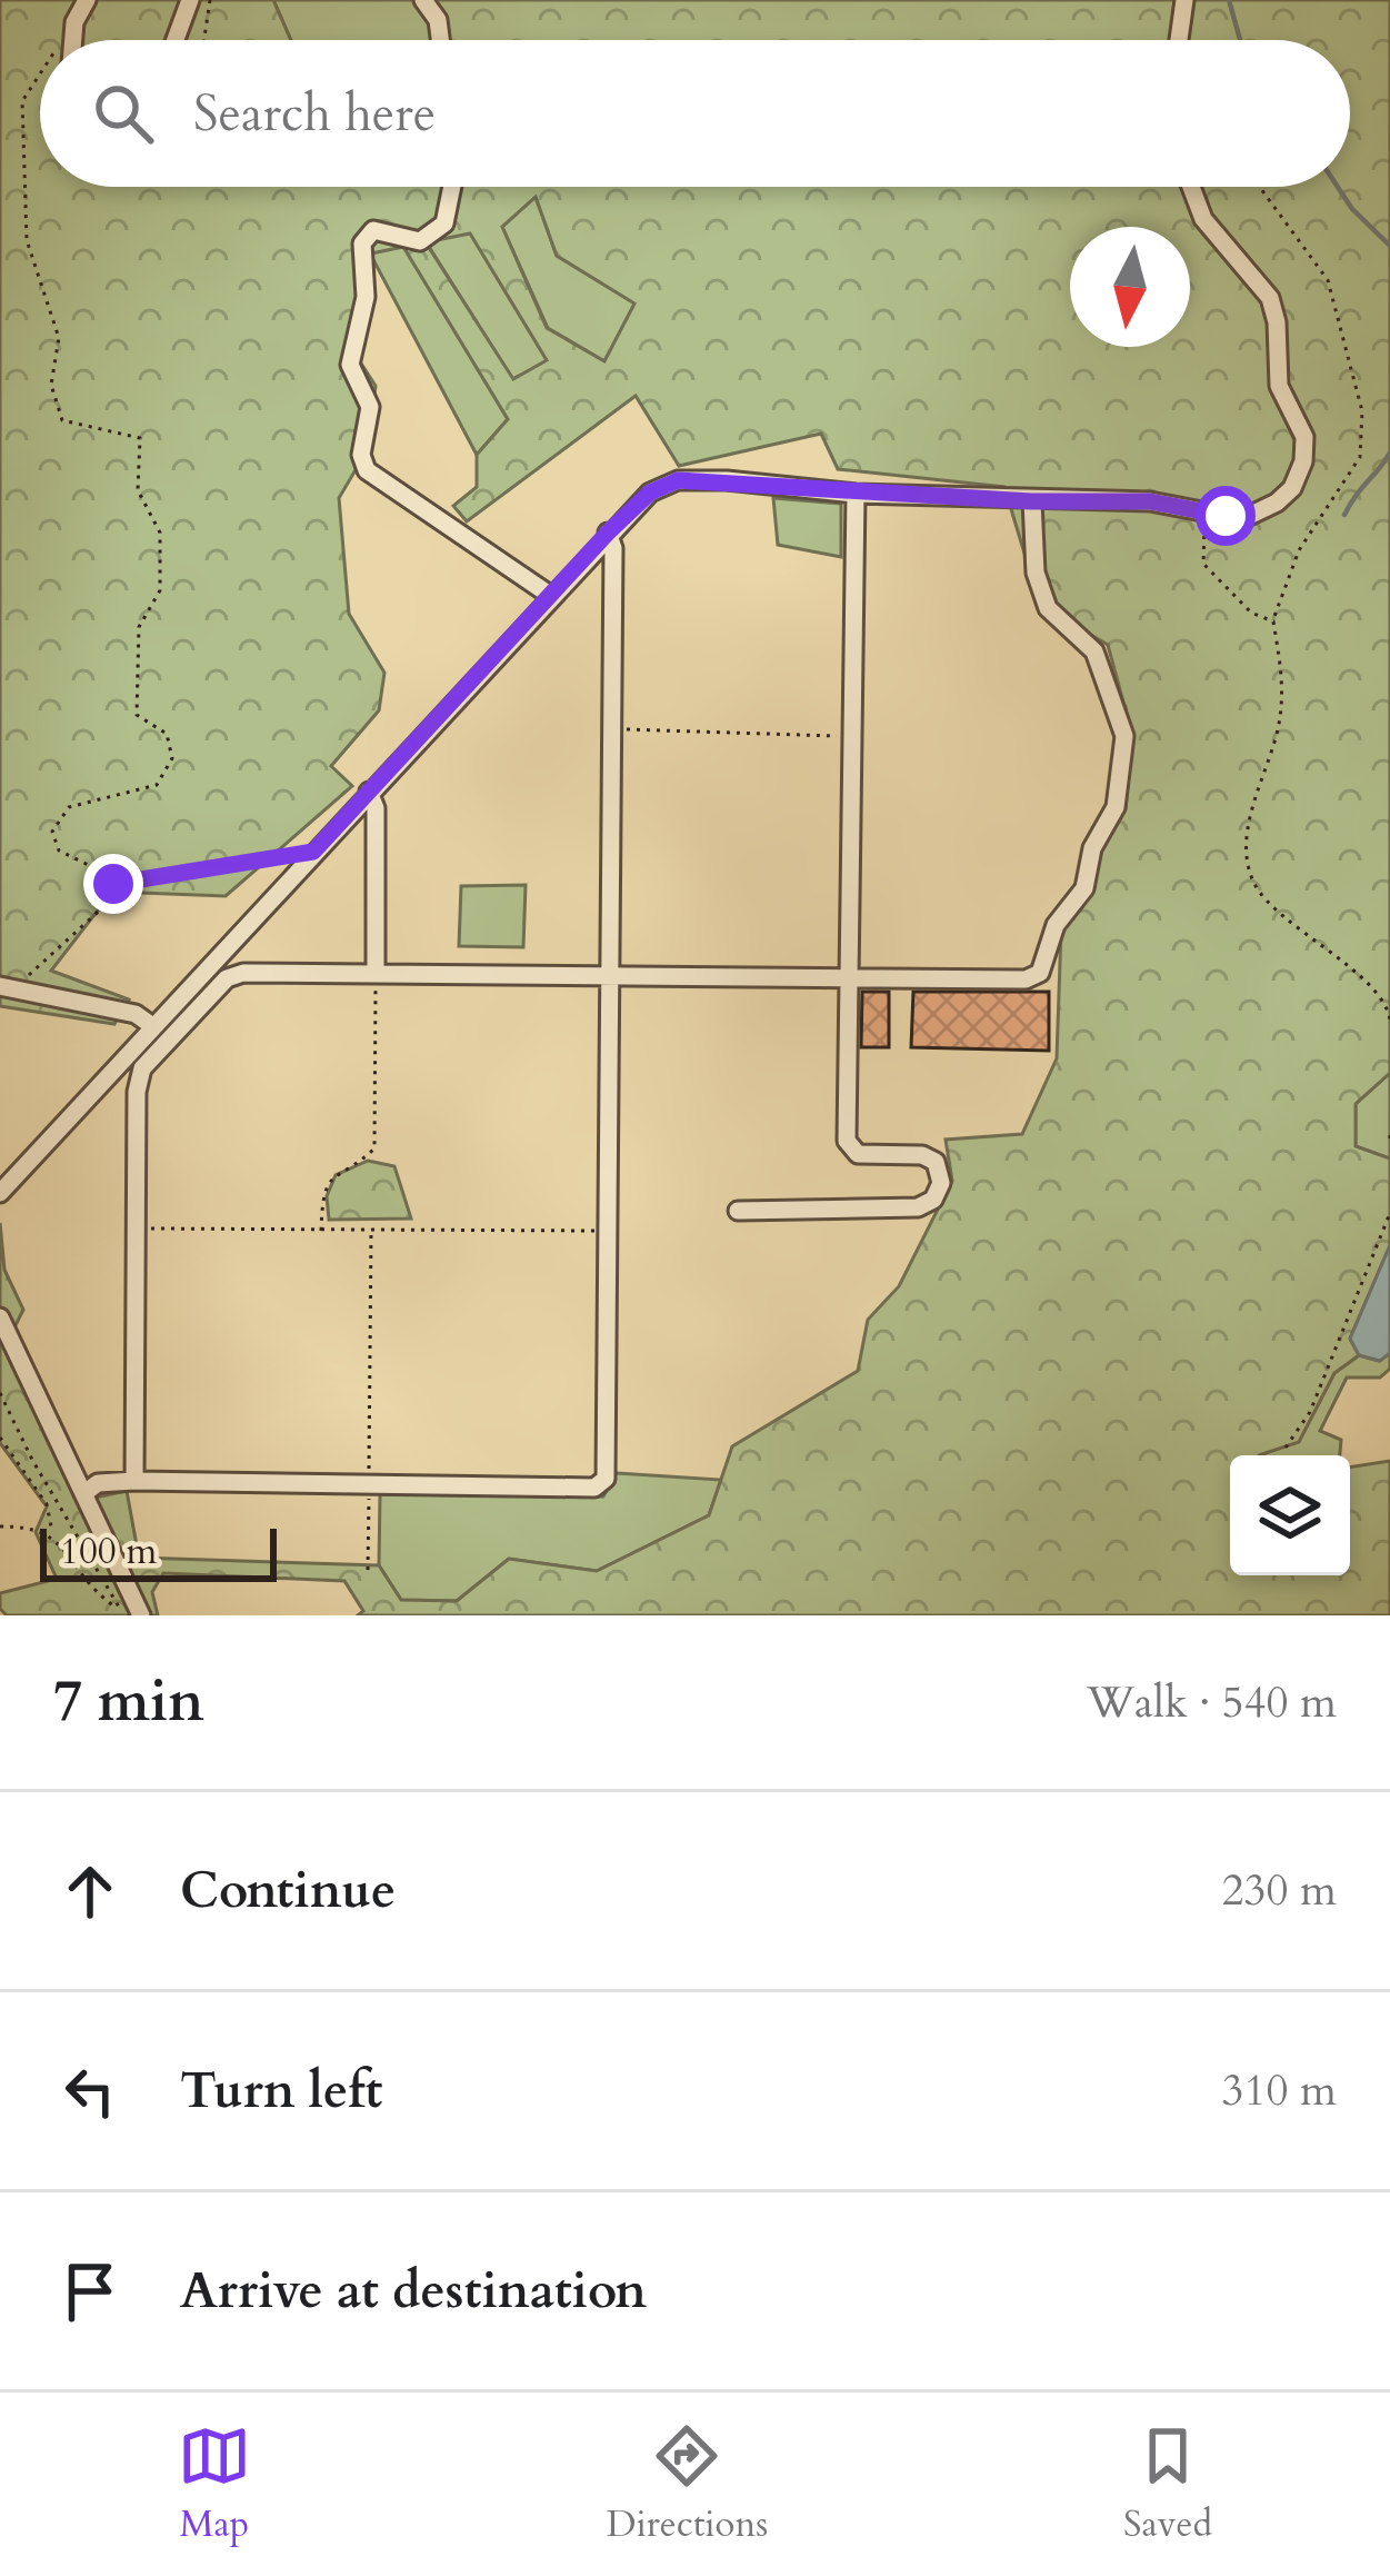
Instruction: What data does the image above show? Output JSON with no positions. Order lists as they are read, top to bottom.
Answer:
{
  "scale_bar": "100 m",
  "north": "bottom",
  "page": {
    "search": "Search here",
    "scale": "100 m",
    "heading": ["7 min", "Walk · 540 m"],
    "list": [
      ["Continue", "230 m"],
      ["Turn left", "310 m"],
      "Arrive at destination"
    ],
    "nav": ["Map", "Directions", "Saved"]
  }
}
